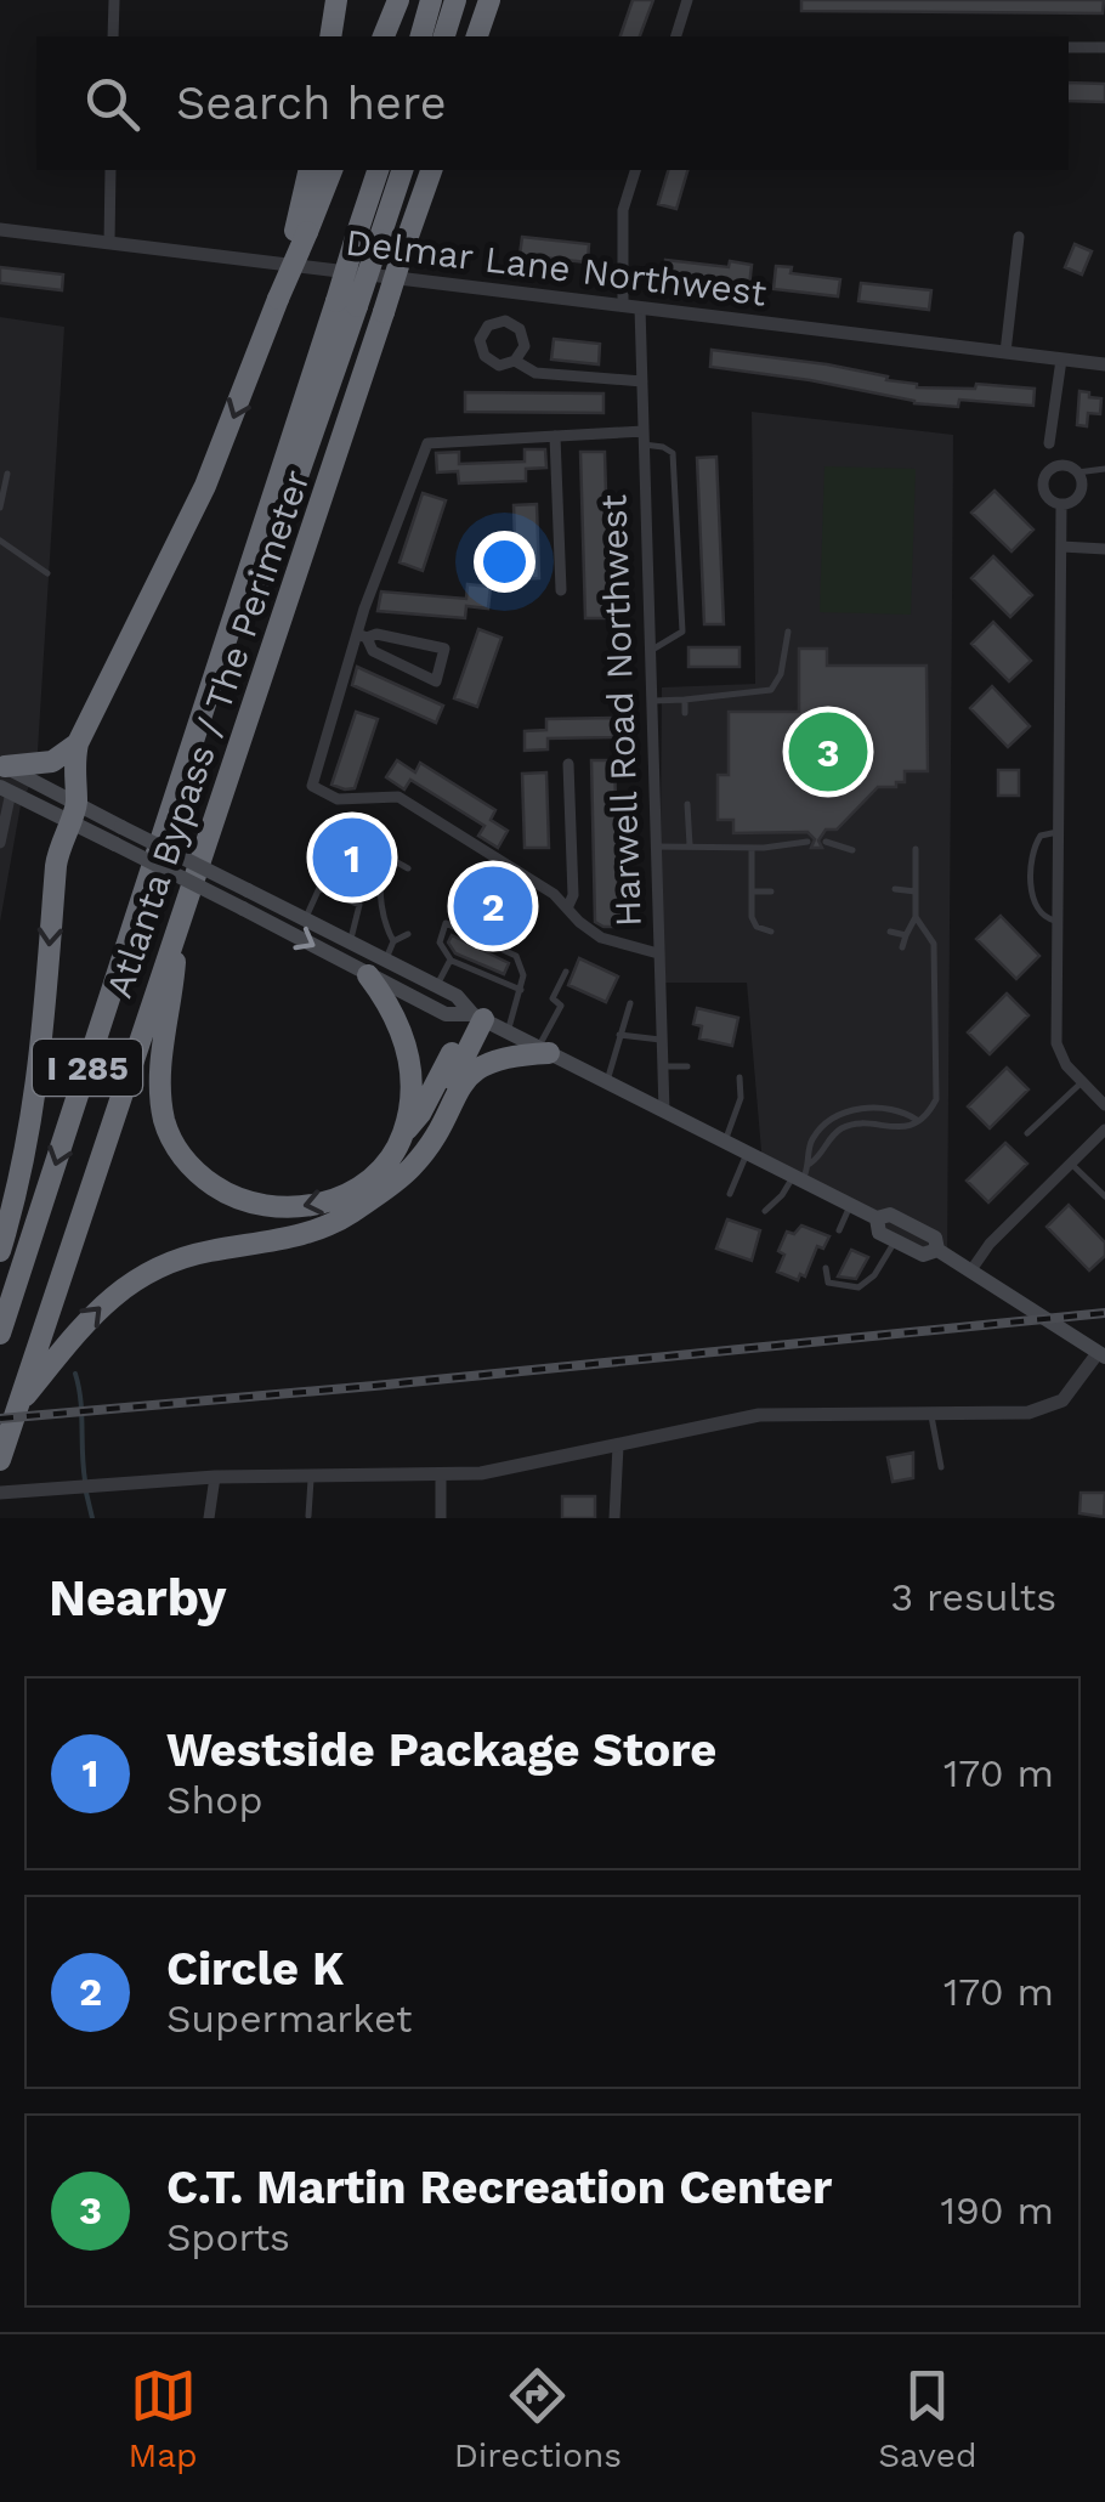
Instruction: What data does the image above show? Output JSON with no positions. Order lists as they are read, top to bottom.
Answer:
{
  "streets": {
    "highway": ["Atlanta Bypass / The Perimeter", "I 285"],
    "street": ["Delmar Lane Northwest", "Harwell Road Northwest"]
  },
  "crossings": [
    ["Delmar Lane Northwest", "Harwell Road Northwest"]
  ],
  "page": {
    "search": "Search here",
    "pins": ["3", "1", "2"],
    "heading": ["Nearby", "3 results"],
    "list": [
      {
        "mark": "1",
        "name": "Westside Package Store",
        "note": "Shop",
        "value": "170 m"
      },
      {
        "mark": "2",
        "name": "Circle K",
        "note": "Supermarket",
        "value": "170 m"
      },
      {
        "mark": "3",
        "name": "C.T. Martin Recreation Center",
        "note": "Sports",
        "value": "190 m"
      }
    ],
    "nav": ["Map", "Directions", "Saved"]
  }
}
